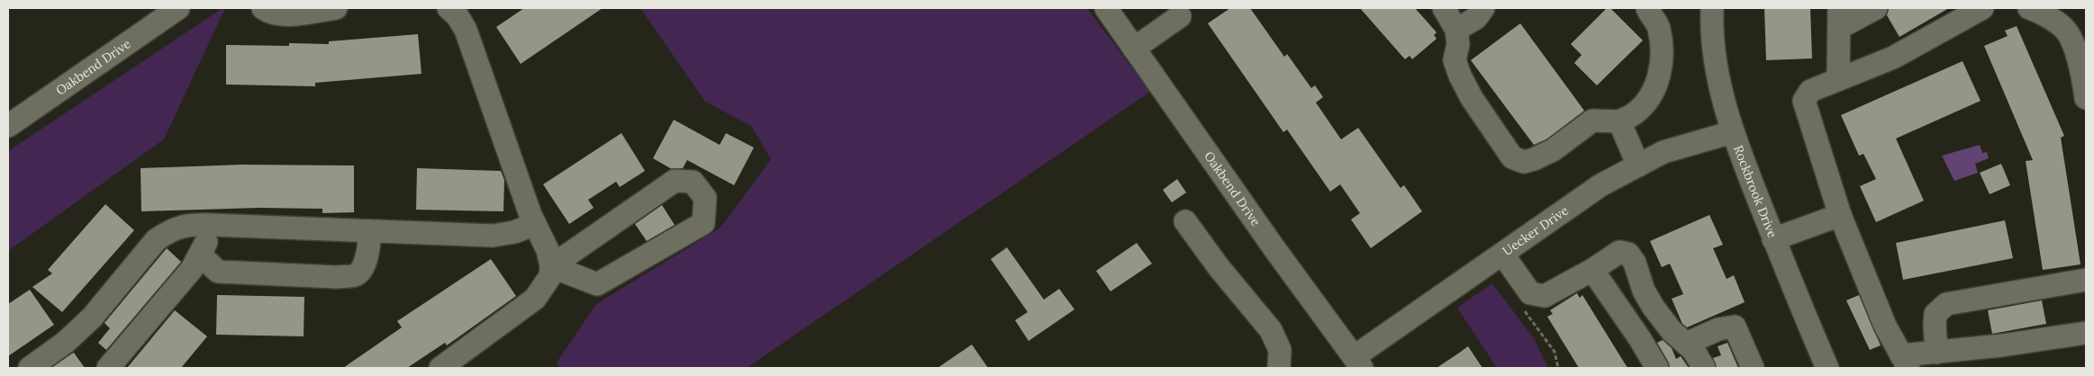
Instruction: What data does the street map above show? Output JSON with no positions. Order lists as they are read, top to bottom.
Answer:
{
  "streets": {
    "street": ["Oakbend Drive", "Rockbrook Drive", "Uecker Drive"]
  },
  "crossings": [
    ["Oakbend Drive", "Uecker Drive"],
    ["Rockbrook Drive", "Uecker Drive"]
  ]
}
